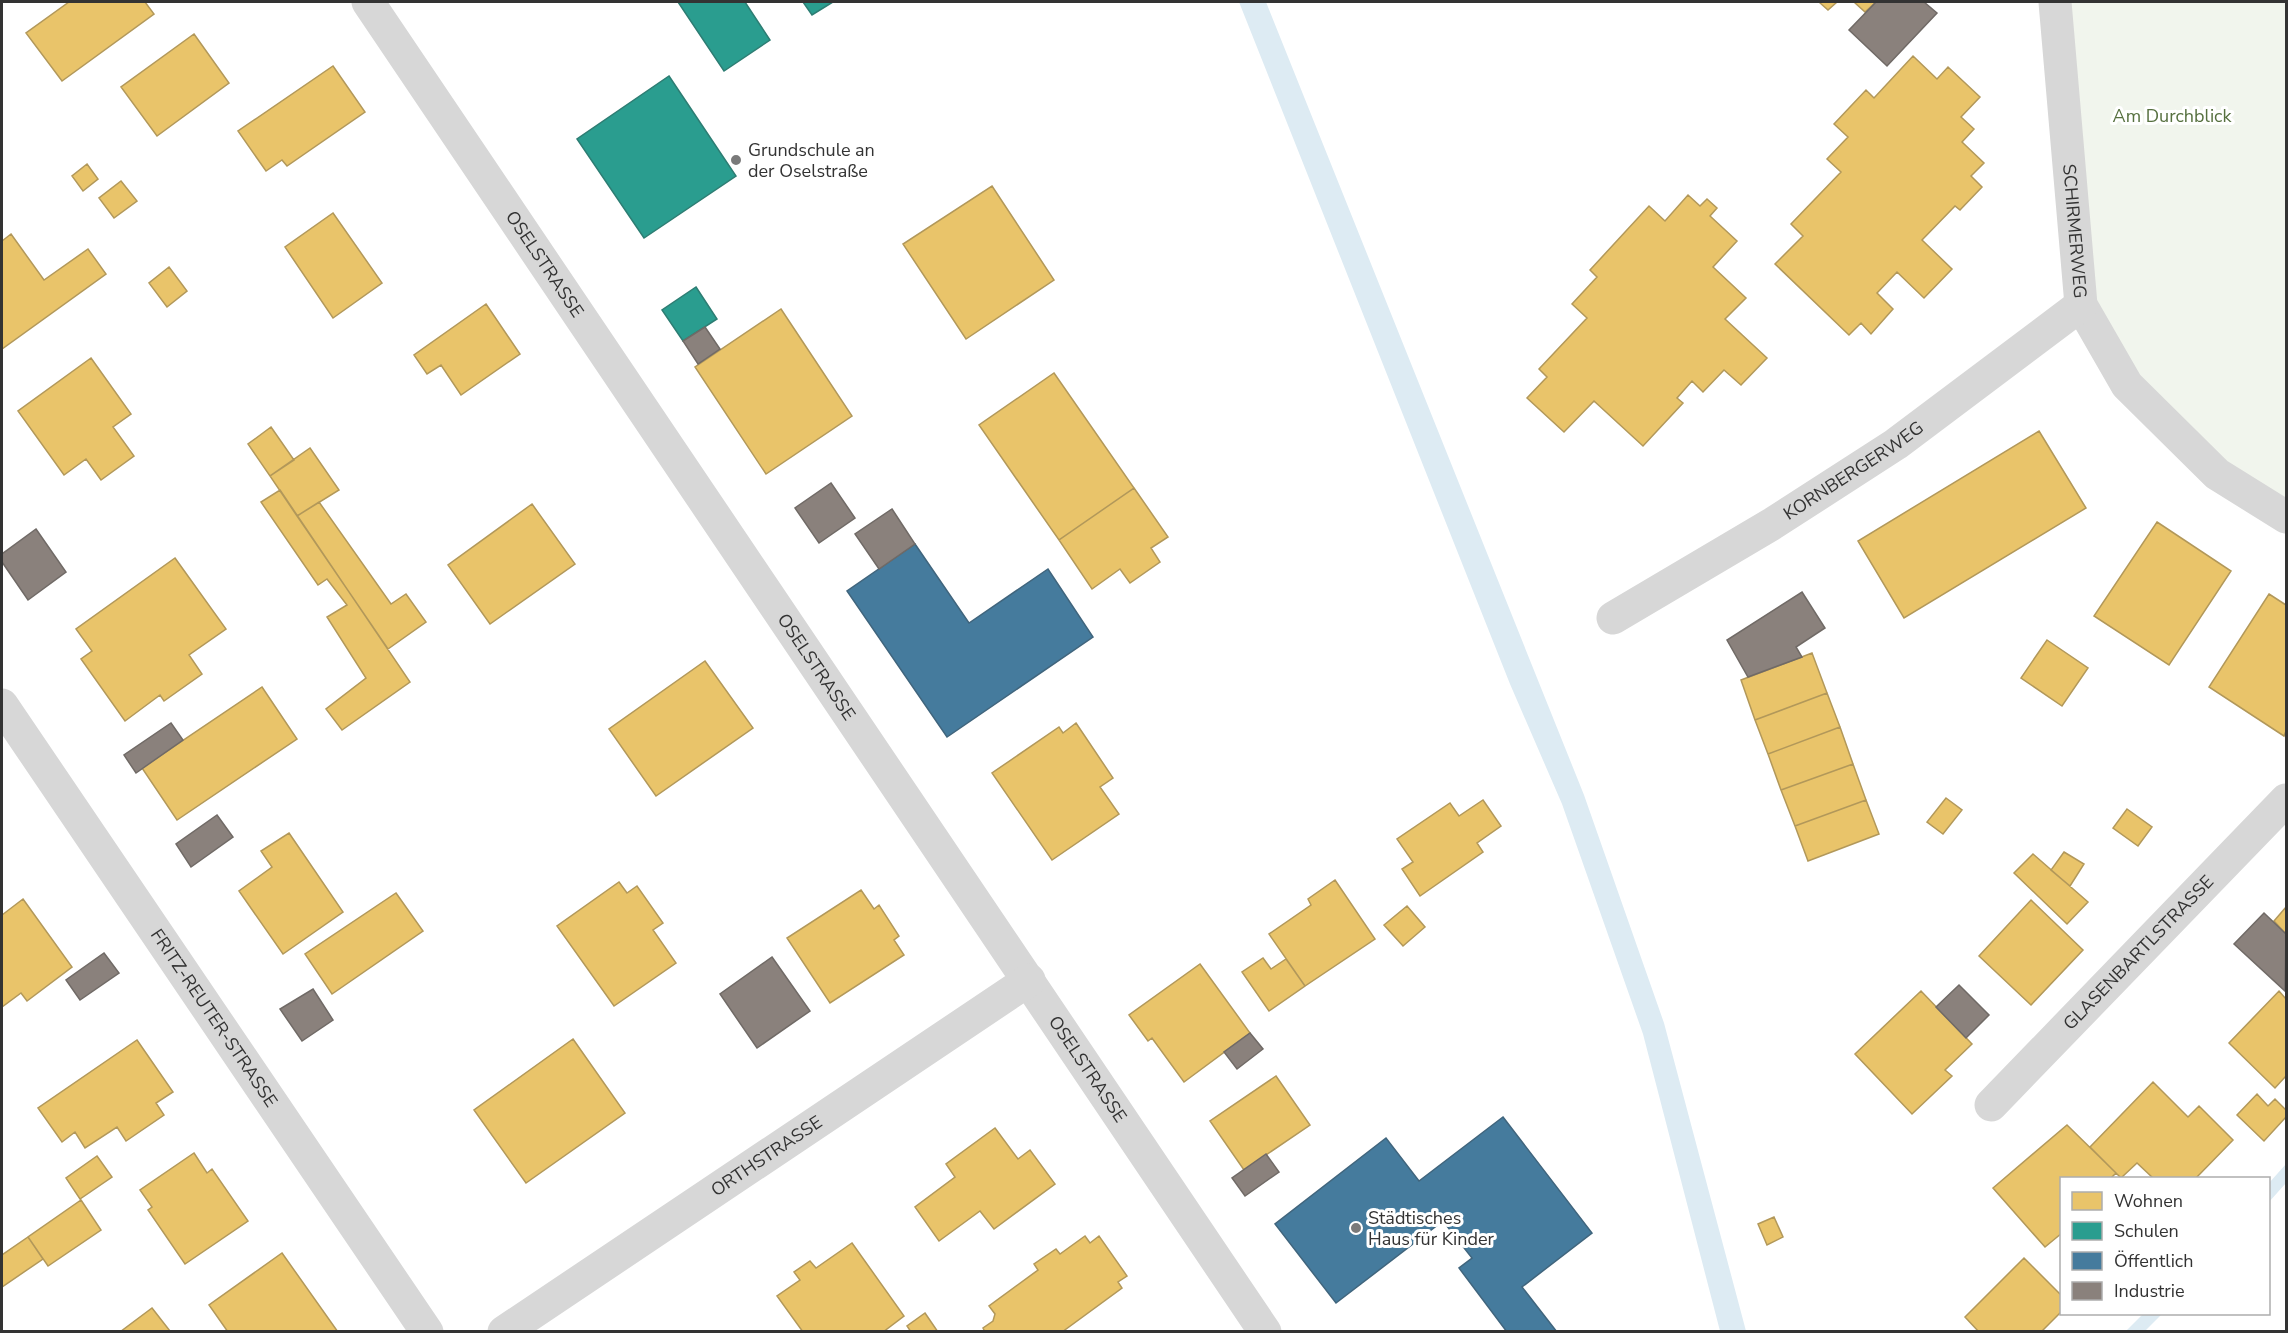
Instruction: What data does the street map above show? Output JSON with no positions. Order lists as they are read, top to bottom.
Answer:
{
  "streets": {
    "street": [
      "SCHIRMERWEG",
      "OSELSTRASSE",
      "KORNBERGERWEG",
      "GLASENBARTLSTRASSE",
      "FRITZ-REUTER-STRASSE",
      "ORTHSTRASSE"
    ]
  },
  "crossings": [
    ["SCHIRMERWEG", "KORNBERGERWEG"],
    ["OSELSTRASSE", "ORTHSTRASSE"]
  ],
  "parks": ["Am Durchblick"],
  "places": ["Grundschule an der Oselstraße", "Städtisches Haus für Kinder"],
  "legend": [
    "Wohnen",
    "Schulen",
    "Öffentlich",
    "Industrie"
  ]
}
